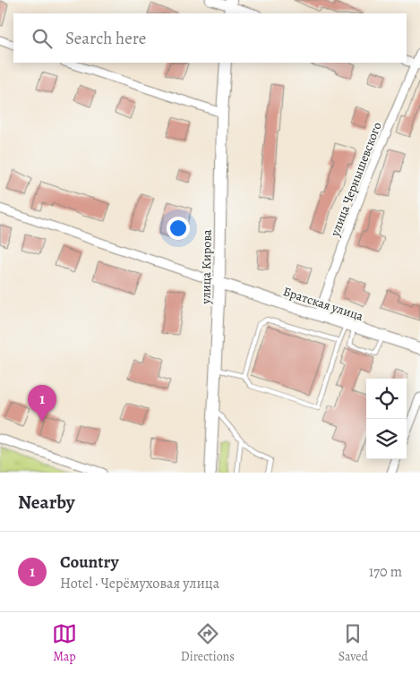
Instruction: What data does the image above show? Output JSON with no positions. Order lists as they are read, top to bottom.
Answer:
{
  "streets": {
    "main road": ["улица Кирова", "Братская улица"],
    "street": ["улица Чернышевского"]
  },
  "crossings": [
    ["улица Чернышевского", "Братская улица"],
    ["улица Кирова", "Братская улица"]
  ],
  "page": {
    "search": "Search here",
    "pins": "1",
    "heading": "Nearby",
    "list": [
      {
        "mark": "1",
        "name": "Country",
        "note": "Hotel · Черёмуховая улица",
        "value": "170 m"
      }
    ],
    "nav": ["Map", "Directions", "Saved"]
  }
}
